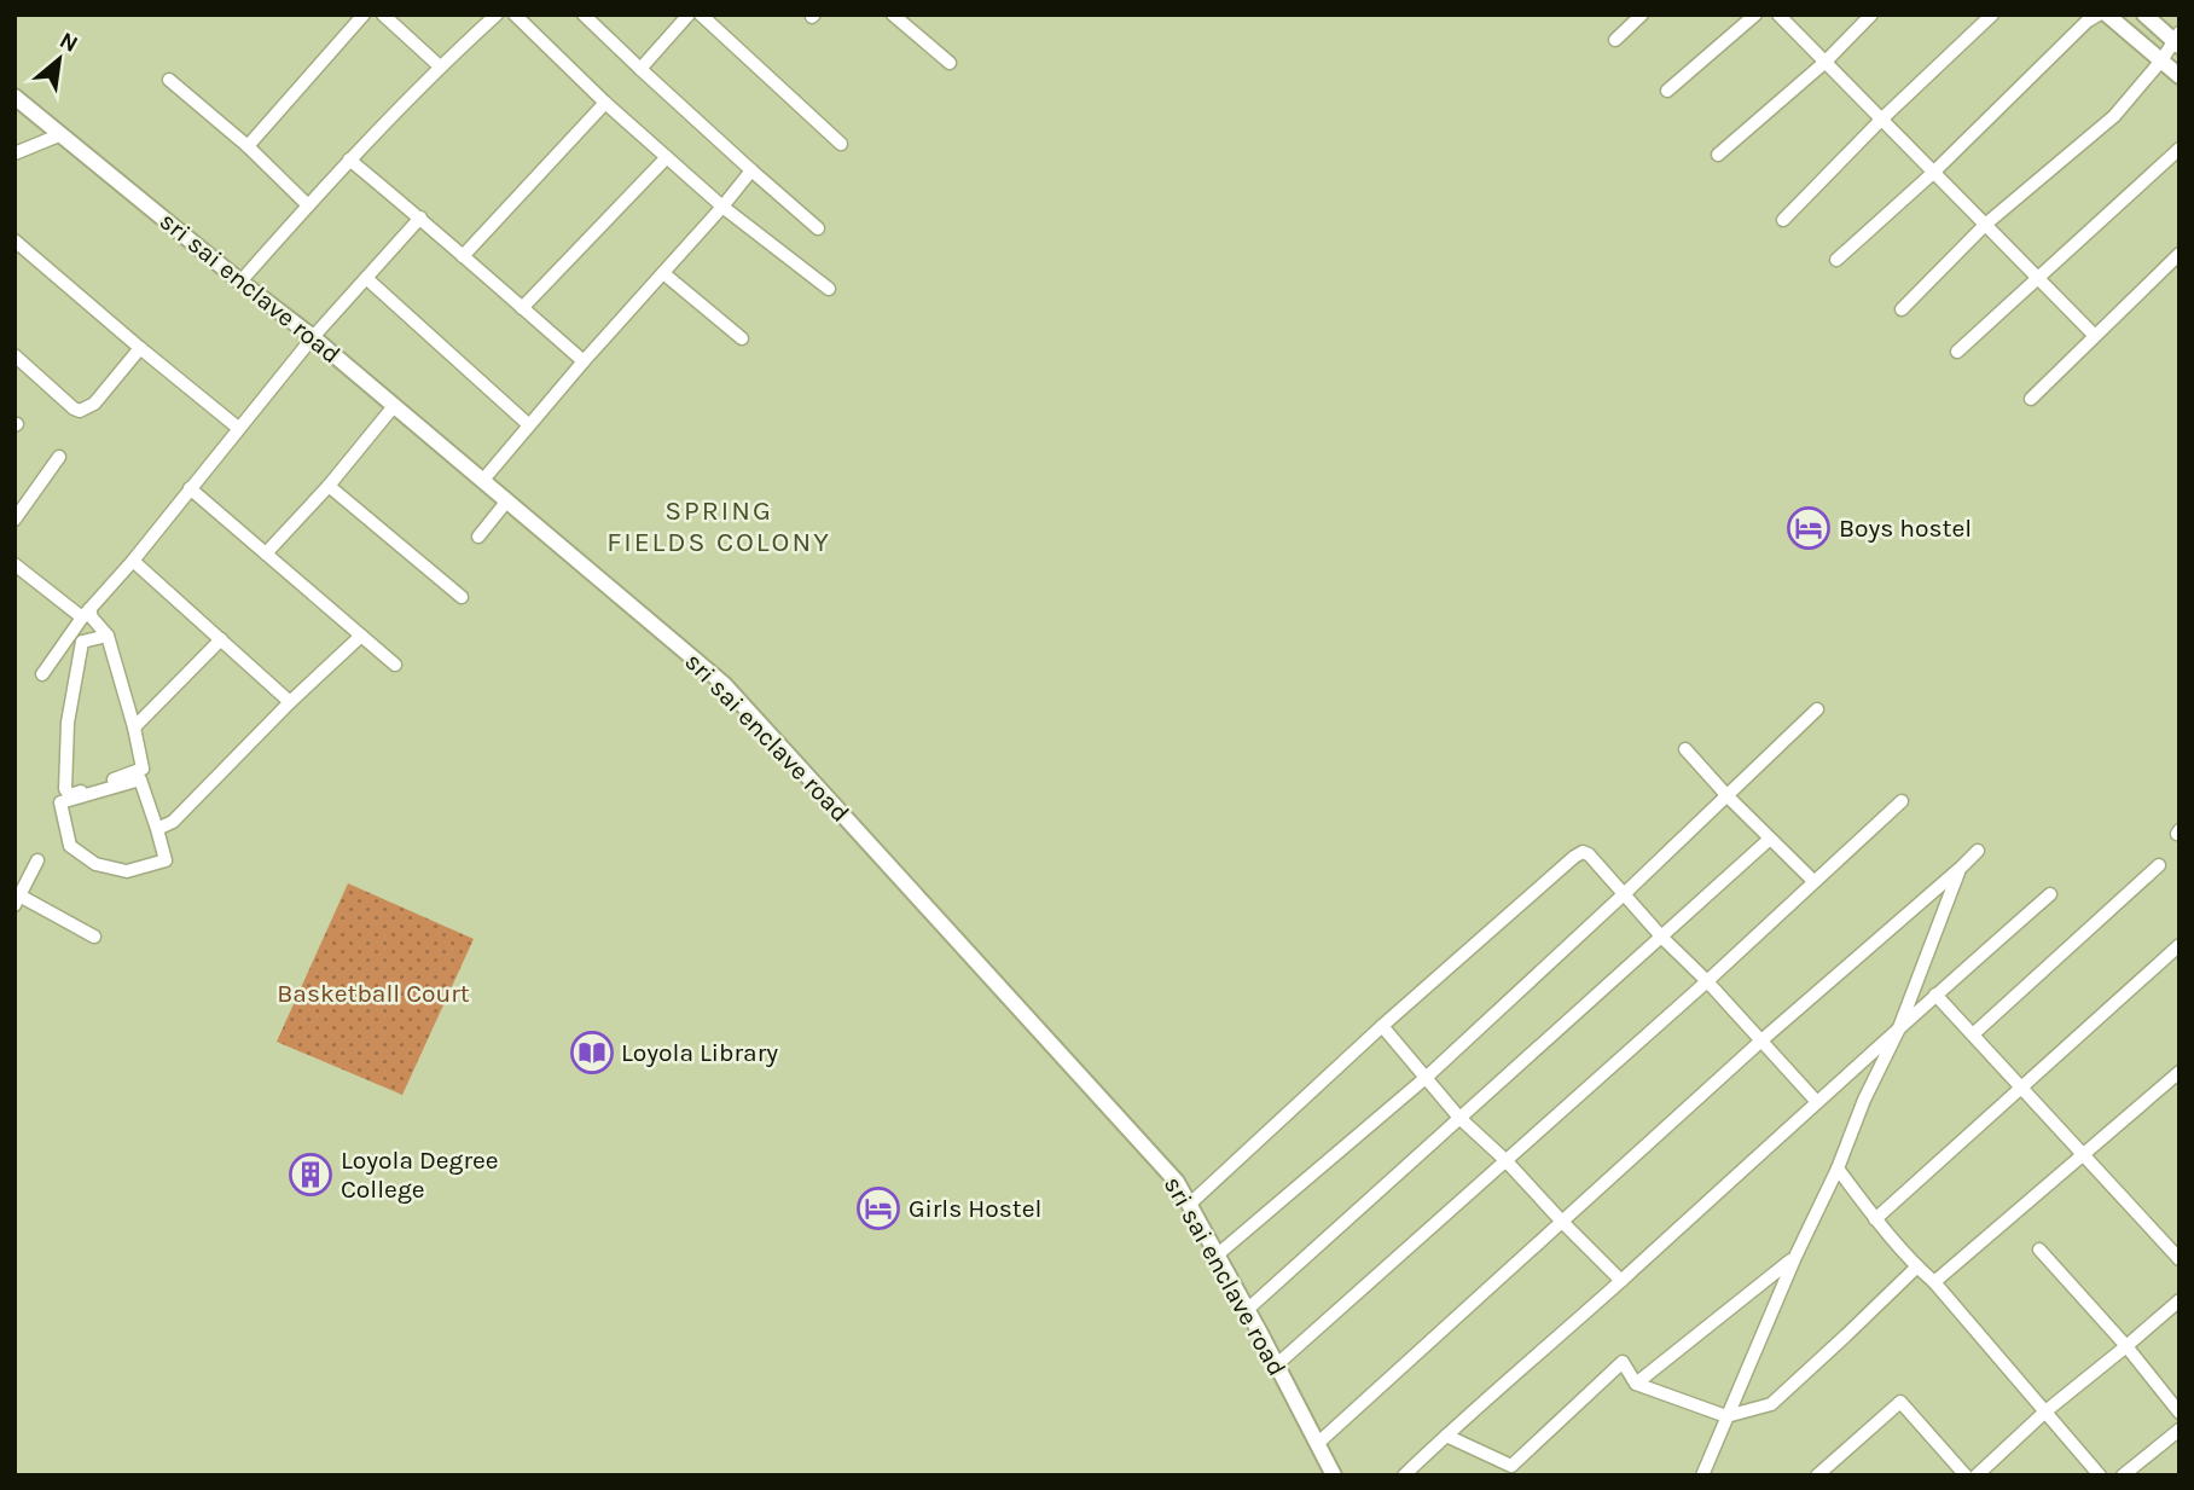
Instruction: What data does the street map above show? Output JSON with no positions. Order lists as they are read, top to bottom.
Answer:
{
  "streets": {
    "street": ["sri sai enclave road"]
  },
  "districts": ["SPRING FIELDS COLONY"],
  "parks": ["Basketball Court"],
  "places": {
    "hotel": ["Boys hostel", "Girls Hostel"],
    "library": ["Loyola Library"],
    "building": ["Loyola Degree College"]
  },
  "north": "top right"
}
